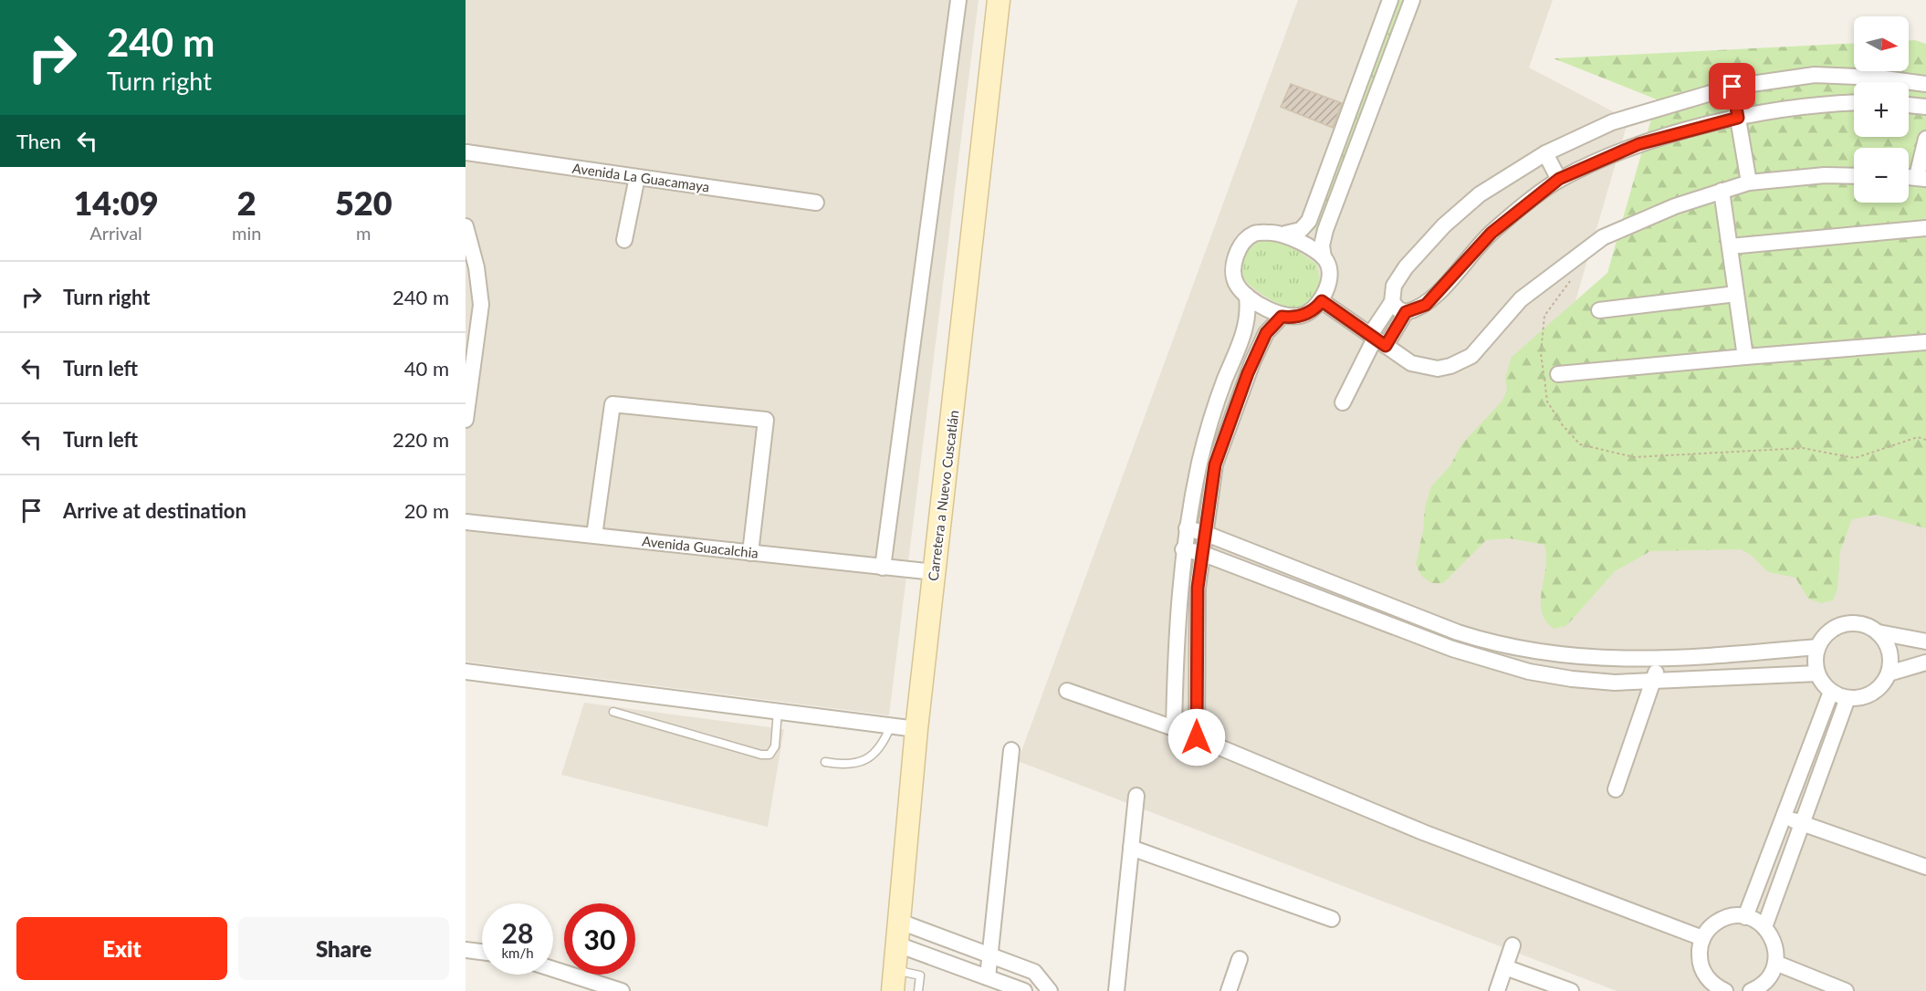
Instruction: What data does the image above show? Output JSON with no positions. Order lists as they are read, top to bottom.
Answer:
{
  "streets": {
    "street": ["Avenida La Guacamaya", "Carretera a Nuevo Cuscatlán", "Avenida Guacalchia"]
  },
  "crossings": [
    ["Carretera a Nuevo Cuscatlán", "Avenida Guacalchia"]
  ],
  "north": "right",
  "page": {
    "turn": ["240 m", "Turn right"],
    "map_buttons": ["+", "−"],
    "then": "Then",
    "eta": [
      "14:09",
      "Arrival",
      "2",
      "min",
      "520",
      "m"
    ],
    "list": [
      {
        "name": "Turn right",
        "value": "240 m"
      },
      {
        "name": "Turn left",
        "value": "40 m"
      },
      {
        "name": "Turn left",
        "value": "220 m"
      },
      {
        "name": "Arrive at destination",
        "value": "20 m"
      }
    ],
    "speed": "28 km/h",
    "limit": "30",
    "buttons": ["Exit", "Share"]
  }
}
